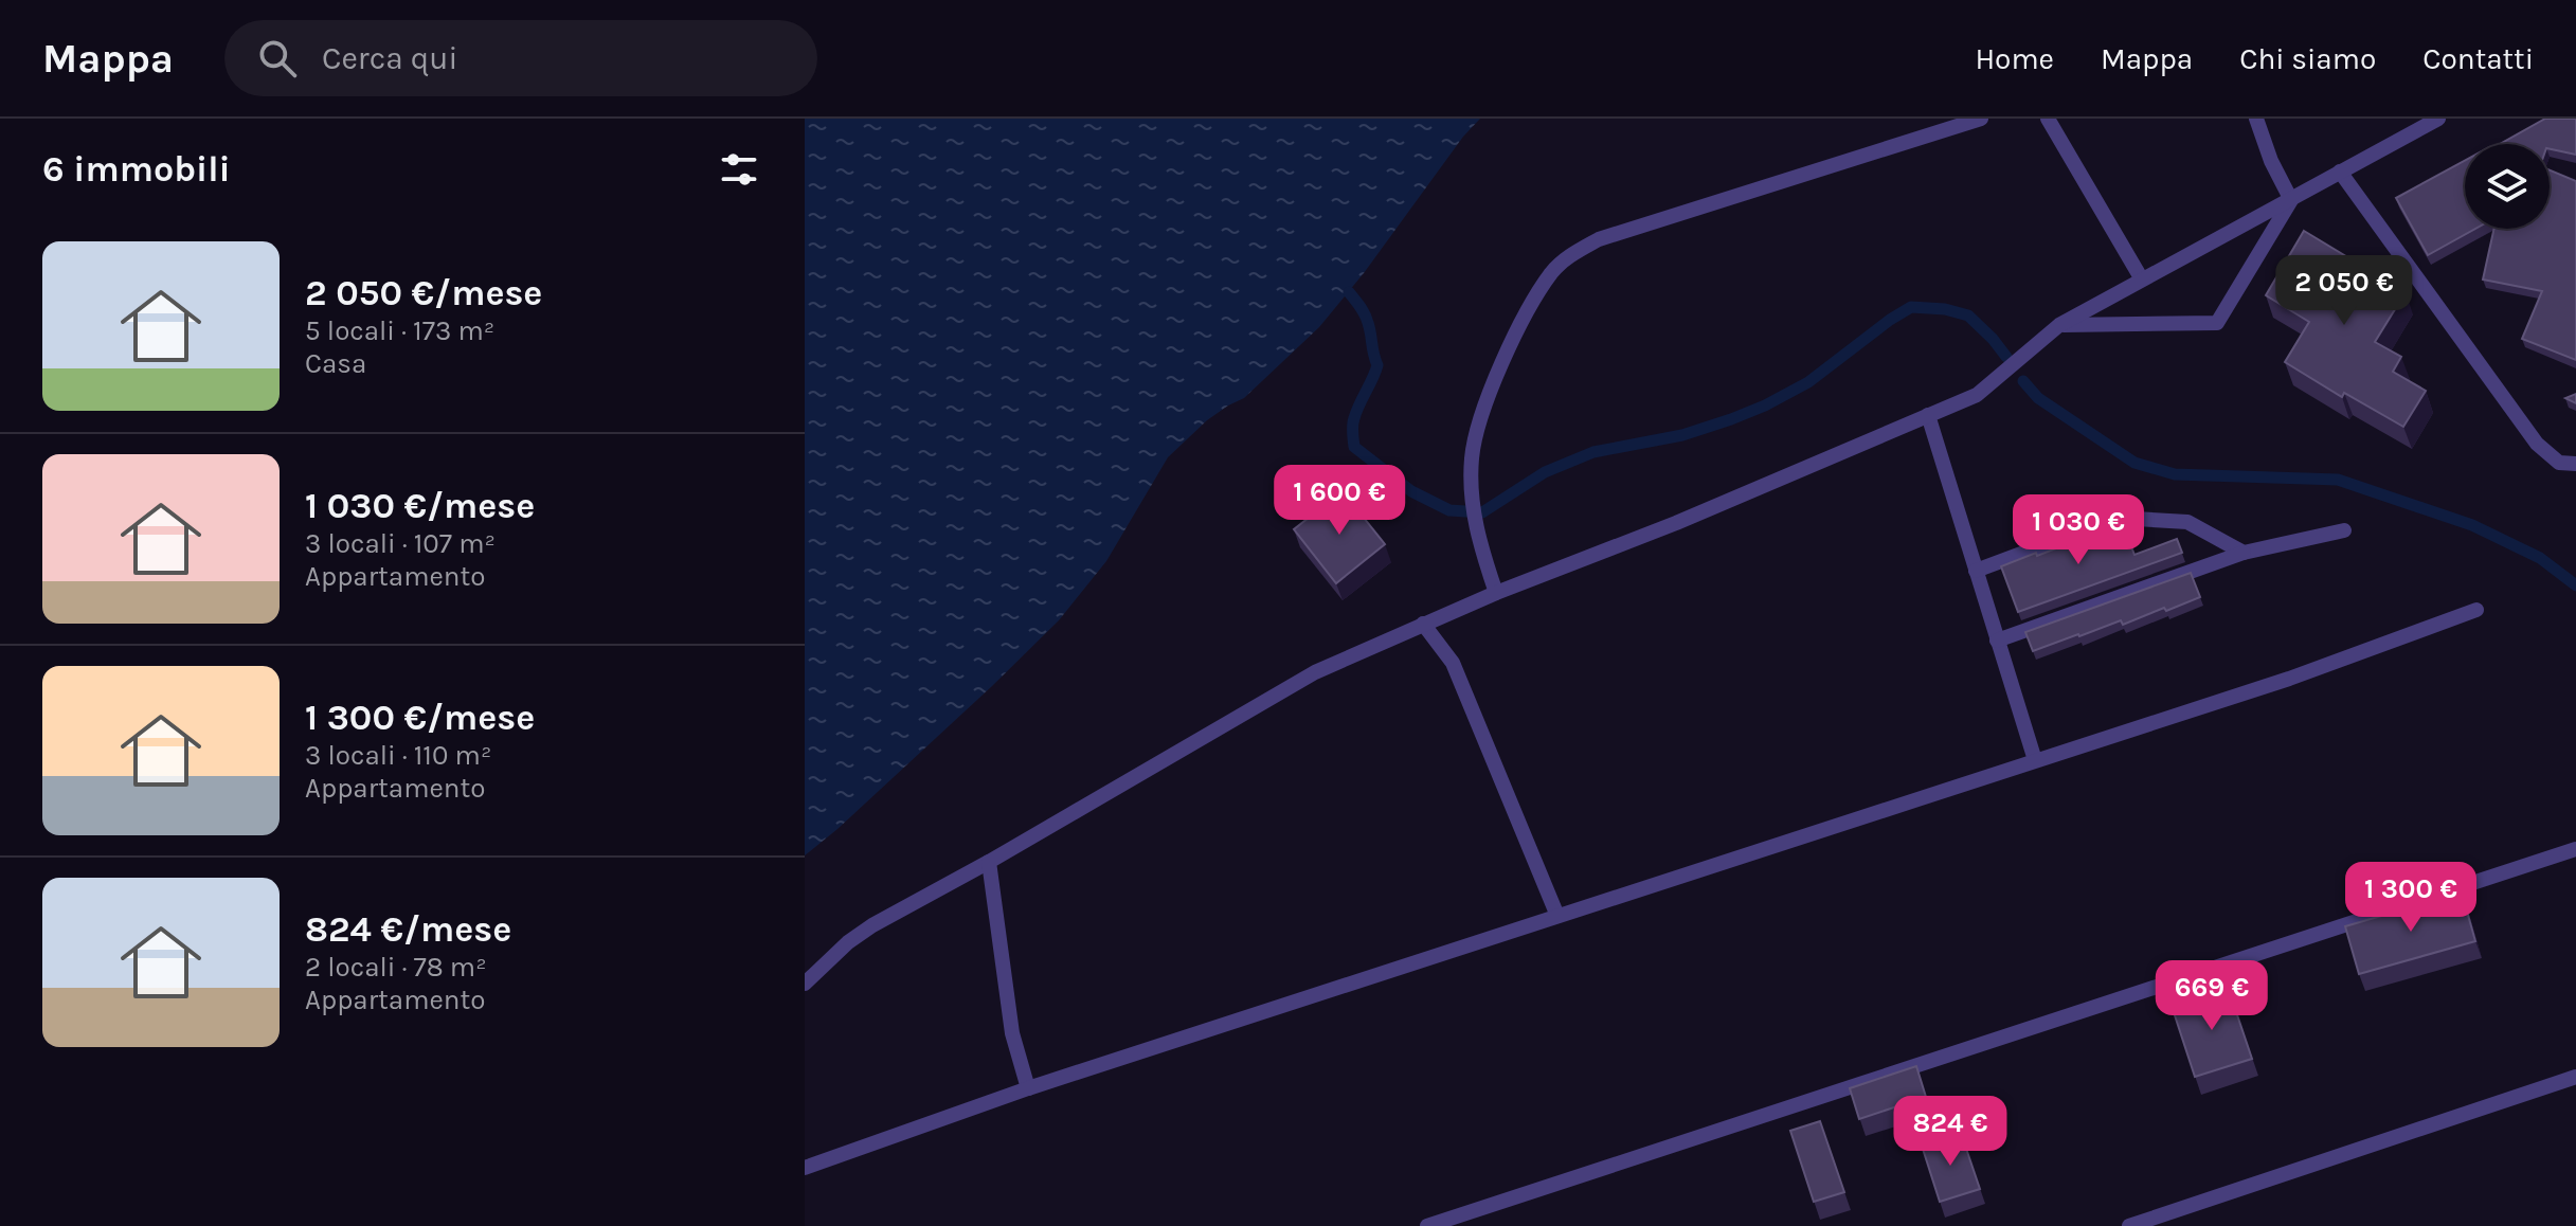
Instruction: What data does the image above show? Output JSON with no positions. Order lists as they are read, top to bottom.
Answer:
{
  "page": {
    "header": "Mappa",
    "search": "Cerca qui",
    "nav": [
      "Home",
      "Mappa",
      "Chi siamo",
      "Contatti"
    ],
    "heading": "6 immobili",
    "list": [
      {
        "name": "2 050 €/mese",
        "note": "5 locali · 173 m² · Casa"
      },
      {
        "name": "1 030 €/mese",
        "note": "3 locali · 107 m² · Appartamento"
      },
      {
        "name": "1 300 €/mese",
        "note": "3 locali · 110 m² · Appartamento"
      },
      {
        "name": "824 €/mese",
        "note": "2 locali · 78 m² · Appartamento"
      }
    ],
    "price": [
      "2 050 €",
      "1 600 €",
      "1 030 €",
      "1 300 €",
      "669 €",
      "824 €"
    ]
  }
}
